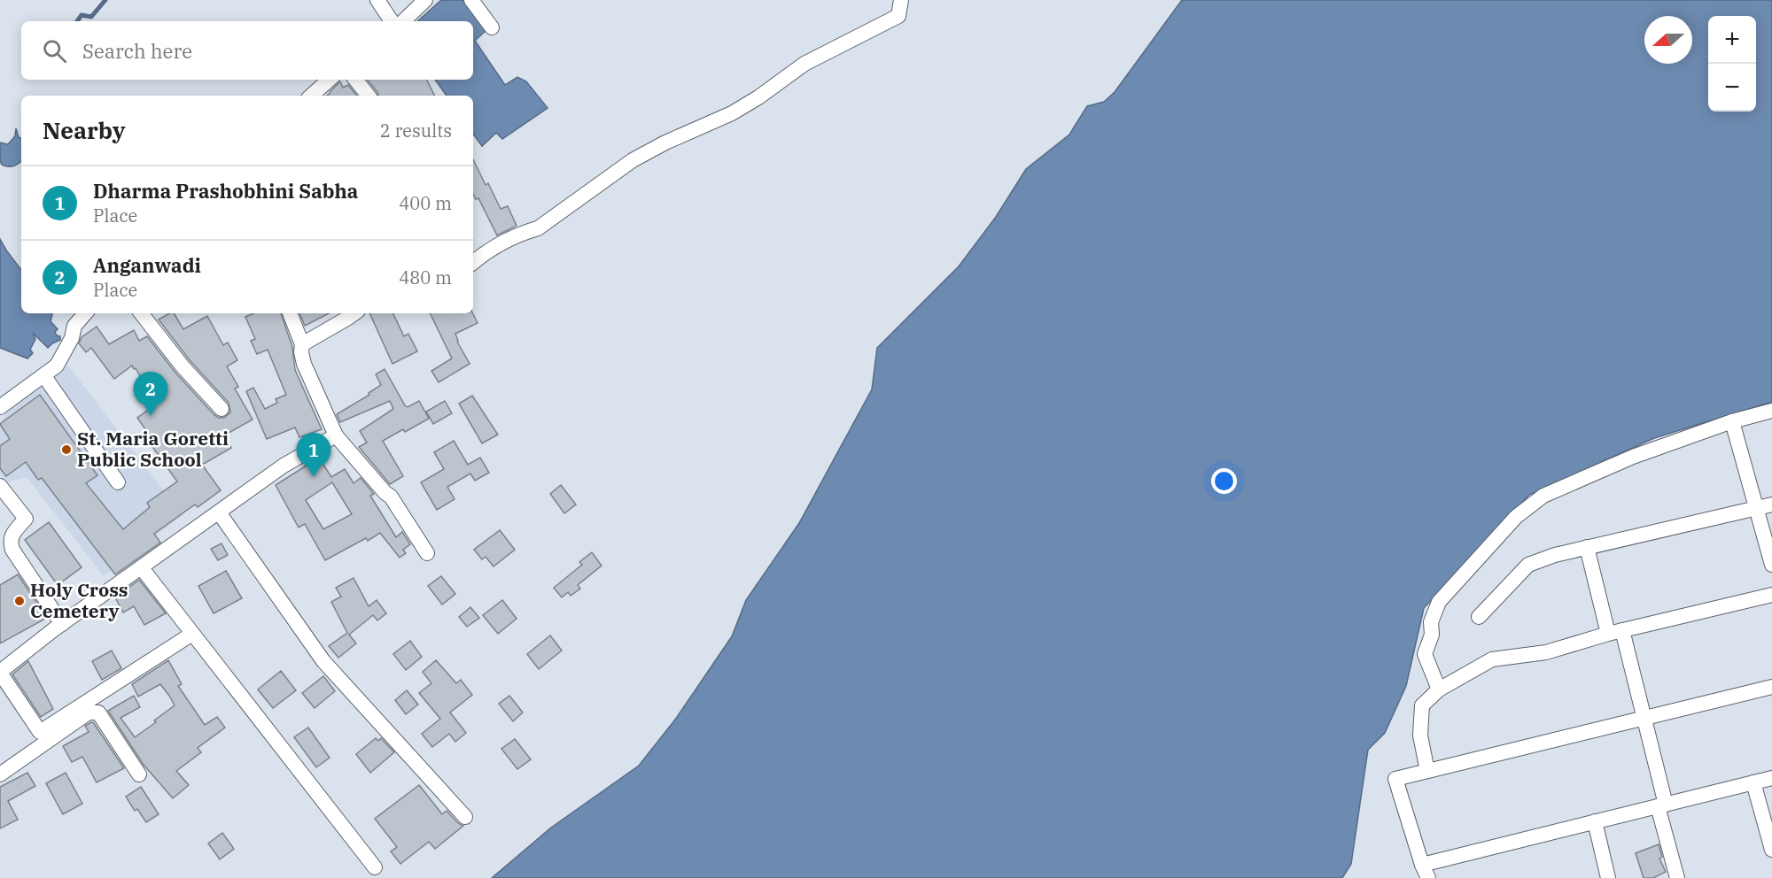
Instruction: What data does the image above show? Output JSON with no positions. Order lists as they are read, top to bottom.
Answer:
{
  "places": ["St. Maria Goretti Public School", "Holy Cross Cemetery"],
  "north": "left",
  "page": {
    "map_buttons": ["+", "−"],
    "search": "Search here",
    "heading": ["Nearby", "2 results"],
    "list": [
      {
        "mark": "1",
        "name": "Dharma Prashobhini Sabha",
        "note": "Place",
        "value": "400 m"
      },
      {
        "mark": "2",
        "name": "Anganwadi",
        "note": "Place",
        "value": "480 m"
      }
    ],
    "pins": ["2", "1"]
  }
}
